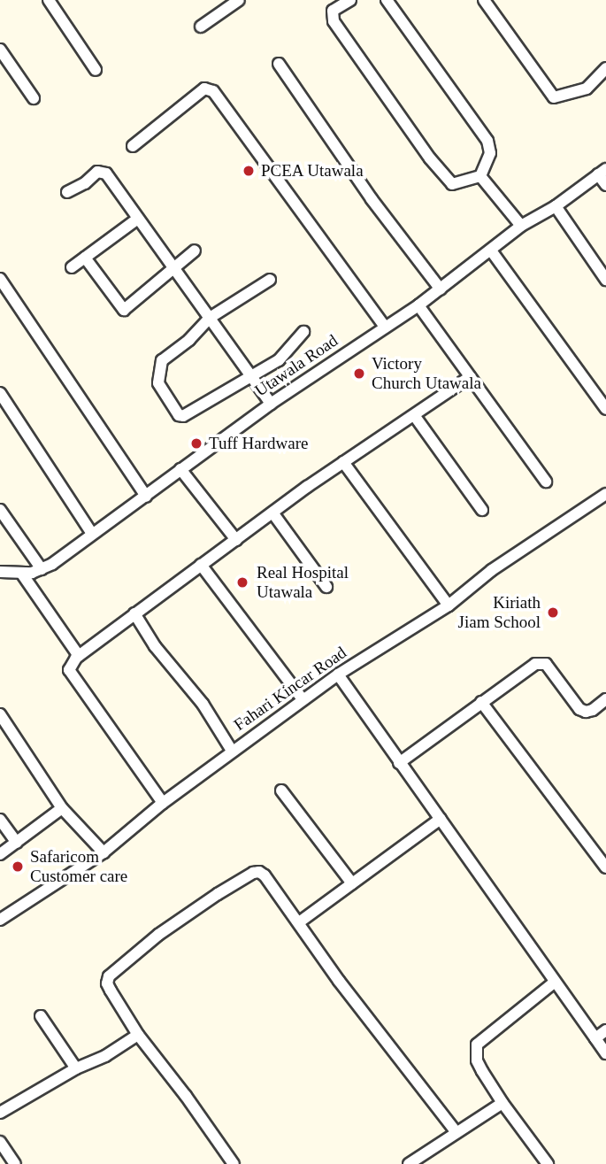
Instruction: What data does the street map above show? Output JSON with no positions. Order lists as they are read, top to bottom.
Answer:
{
  "streets": {
    "street": ["Utawala Road", "Fahari Kincar Road"]
  },
  "places": [
    "PCEA Utawala",
    "Victory Church Utawala",
    "Tuff Hardware",
    "Real Hospital Utawala",
    "Kiriath Jiam School",
    "Safaricom Customer care"
  ]
}
